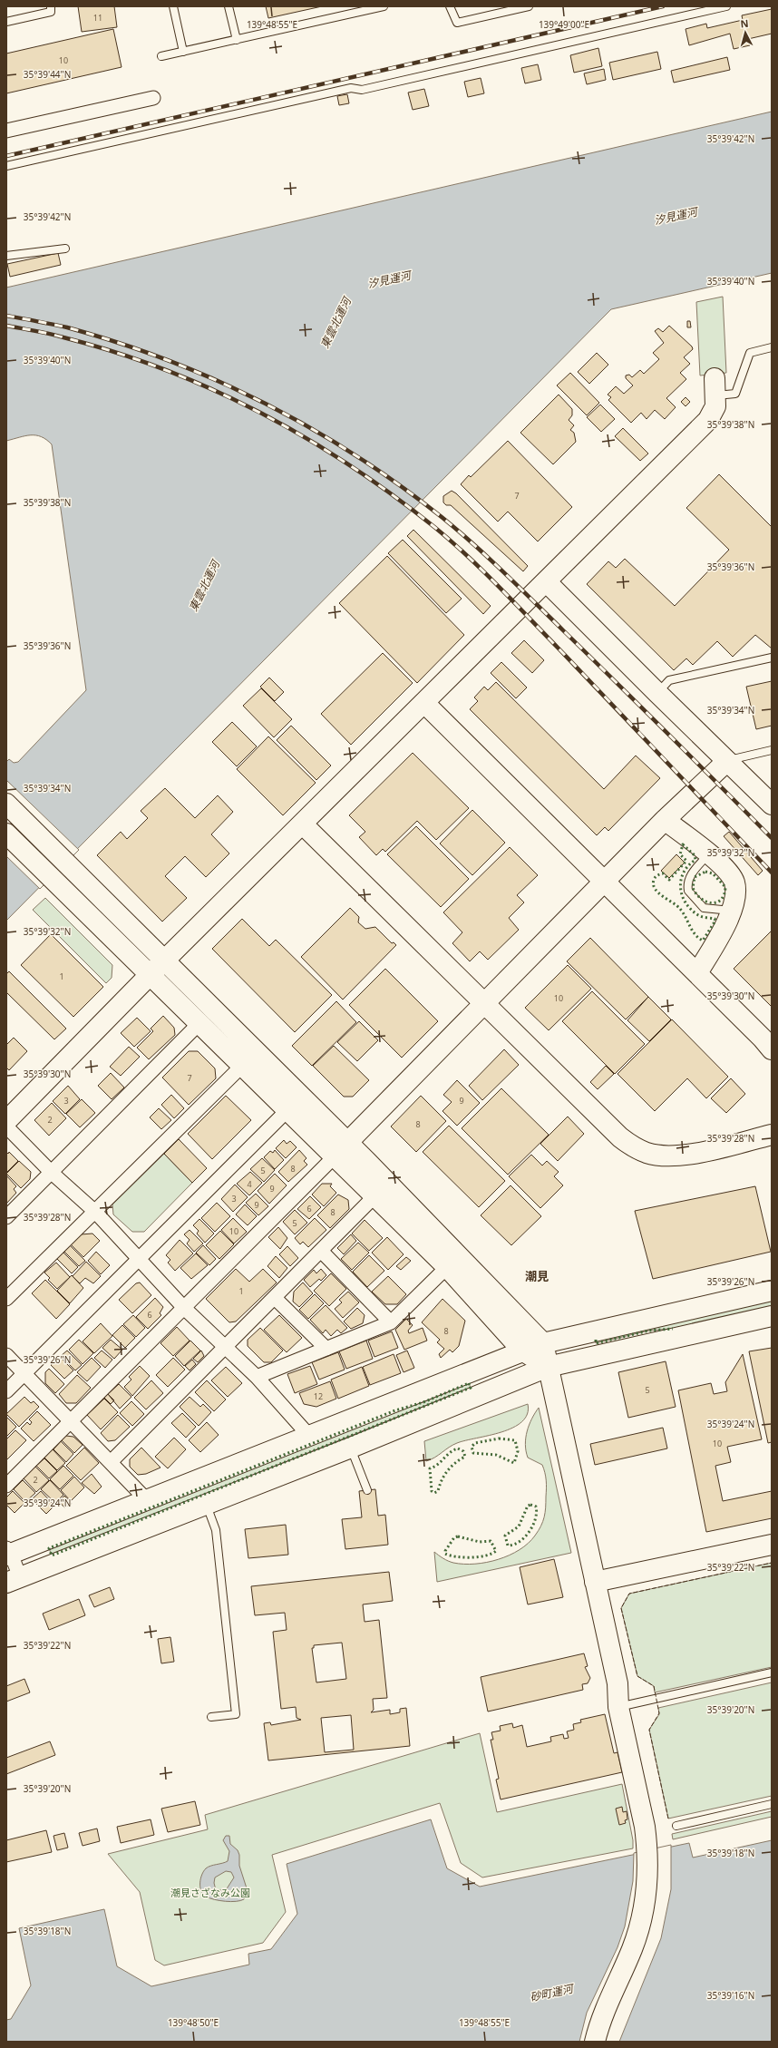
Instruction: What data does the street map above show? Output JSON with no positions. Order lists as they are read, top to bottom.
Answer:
{
  "districts": ["潮見"],
  "water": ["汐見運河", "東雲北運河", "砂町運河"],
  "parks": ["潮見さざなみ公園"],
  "house_numbers": [
    "11",
    "10",
    "7",
    "1",
    "10",
    "7",
    "3",
    "9",
    "2",
    "8",
    "8",
    "5",
    "4",
    "9",
    "3",
    "9",
    "6",
    "8",
    "5",
    "10",
    "1",
    "6",
    "8",
    "5",
    "12",
    "10",
    "2"
  ],
  "north": "top",
  "coordinates": [
    "139°48'55\"E",
    "139°49'00\"E",
    "35°39'44\"N",
    "35°39'42\"N",
    "35°39'40\"N",
    "35°39'38\"N",
    "35°39'36\"N",
    "35°39'34\"N",
    "35°39'32\"N",
    "35°39'30\"N",
    "35°39'28\"N",
    "35°39'26\"N",
    "35°39'24\"N",
    "35°39'22\"N",
    "35°39'20\"N",
    "35°39'18\"N",
    "35°39'16\"N",
    "139°48'50\"E"
  ]
}
